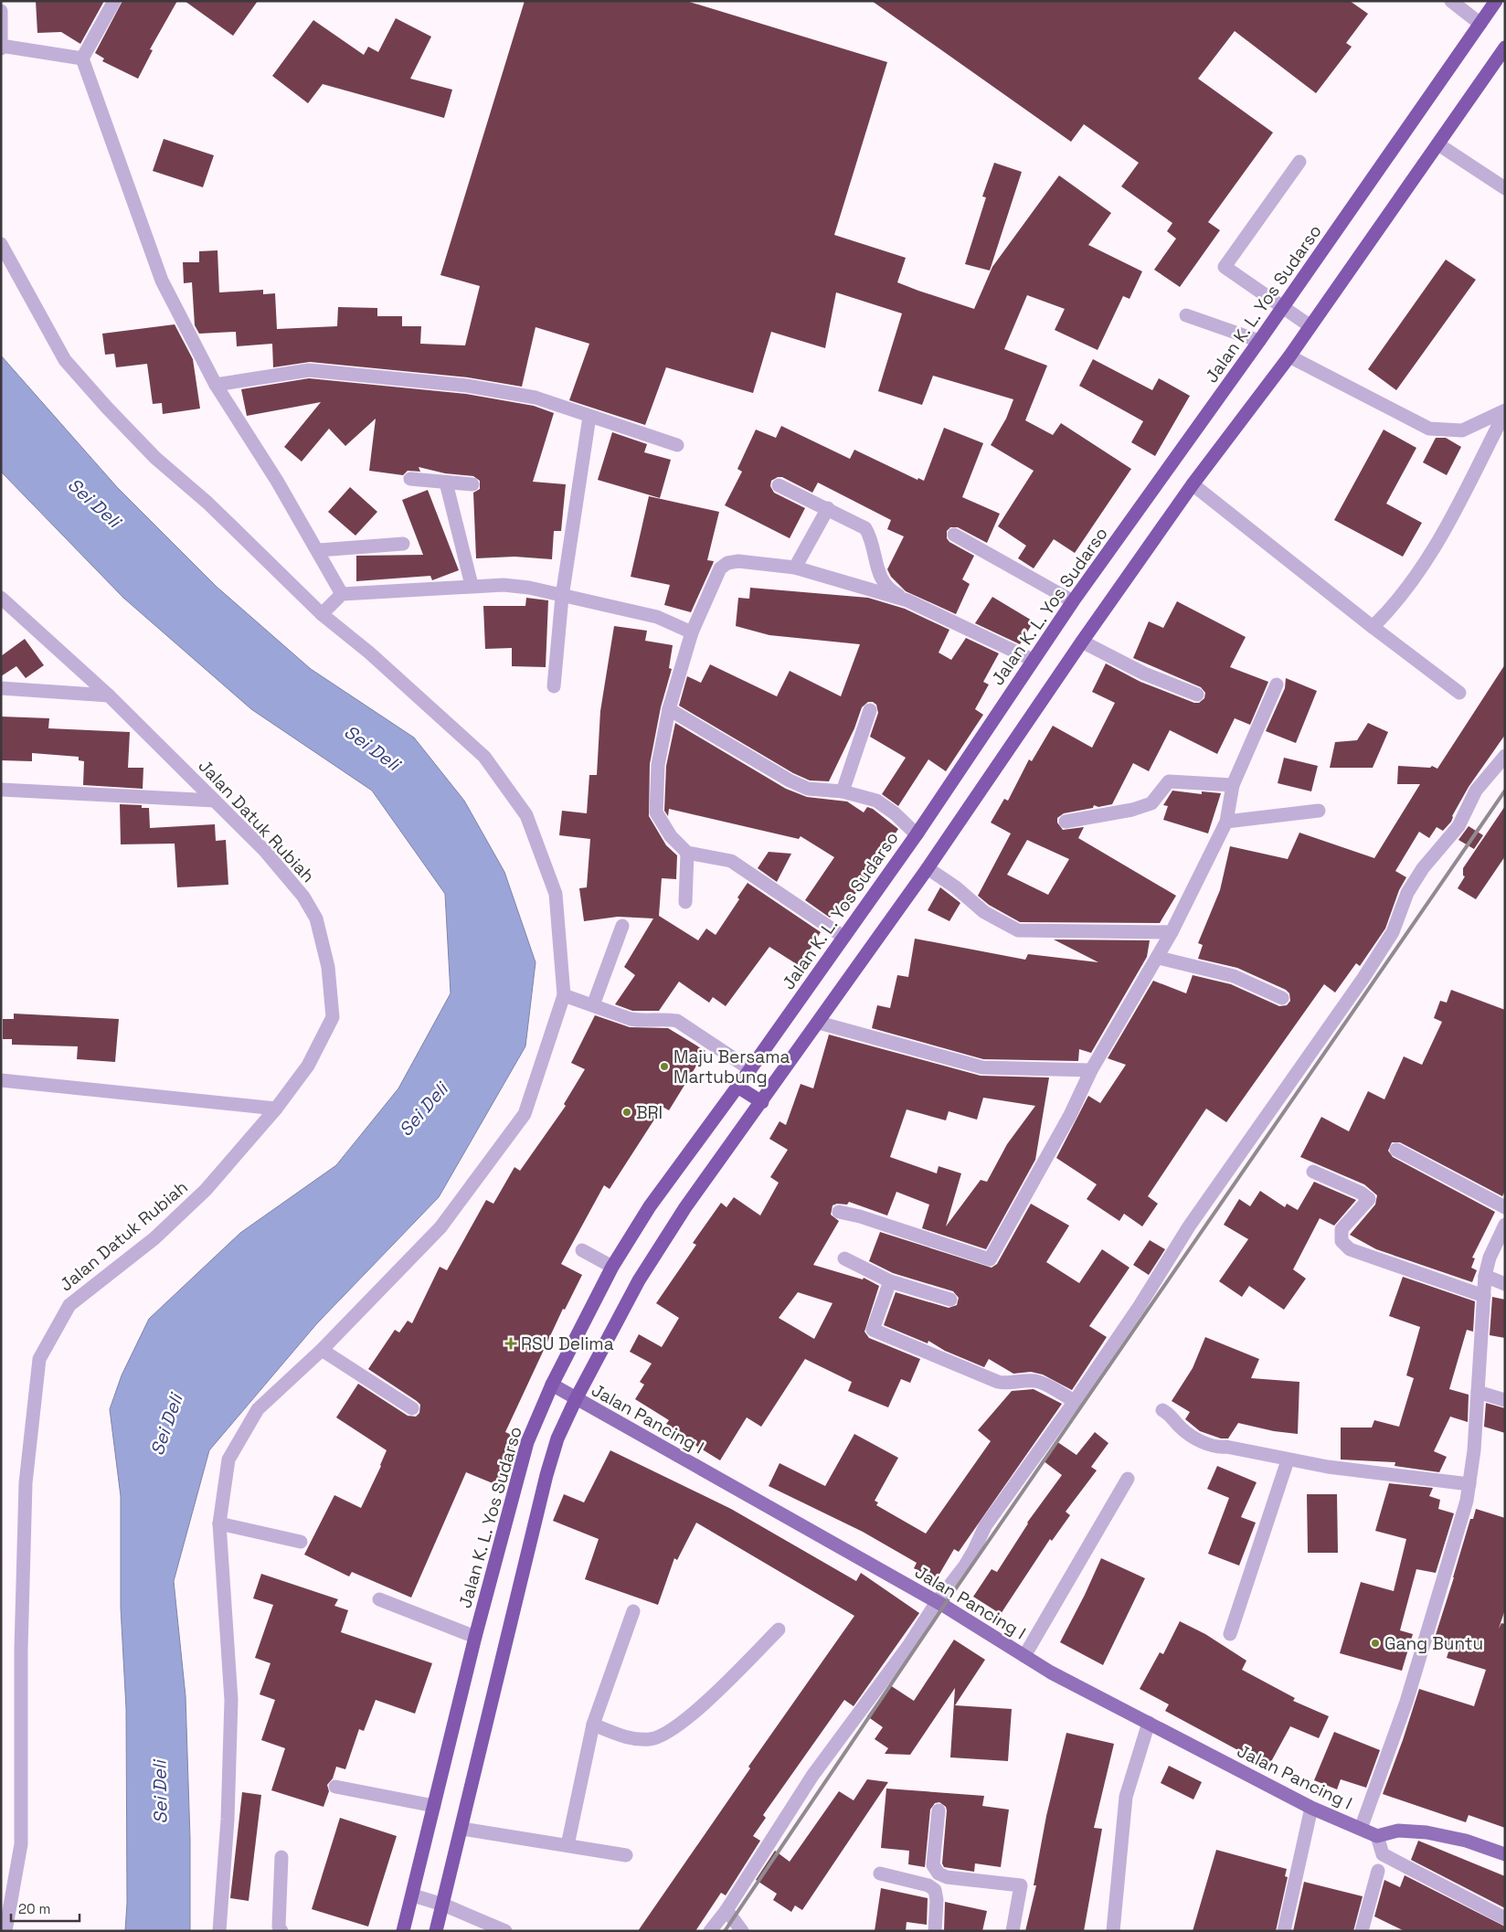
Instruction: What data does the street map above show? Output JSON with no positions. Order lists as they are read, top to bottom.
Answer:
{
  "streets": {
    "highway": ["Jalan K. L. Yos Sudarso"],
    "main road": ["Jalan Pancing I"],
    "street": ["Jalan Datuk Rubiah"]
  },
  "crossings": [
    ["Jalan K. L. Yos Sudarso", "Jalan Pancing I"]
  ],
  "water": ["Sei Deli"],
  "places": {
    "other": ["Maju Bersama Martubung", "BRI", "Gang Buntu"],
    "health": ["RSU Delima"]
  },
  "scale_bar": "20 m"
}
